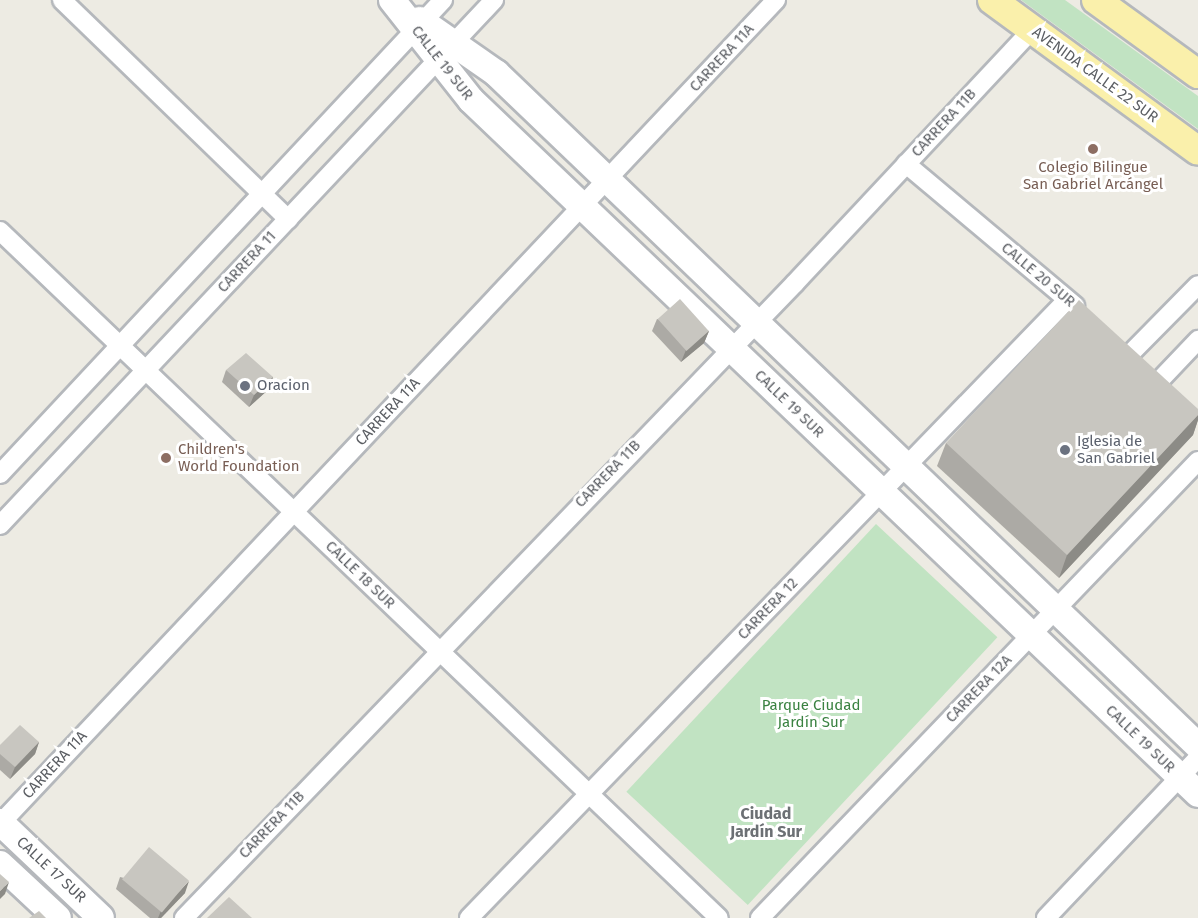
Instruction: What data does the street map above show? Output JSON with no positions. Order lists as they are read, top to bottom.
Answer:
{
  "streets": {
    "main road": ["AVENIDA CALLE 22 SUR"],
    "street": [
      "CARRERA 11A",
      "CALLE 19 SUR",
      "CARRERA 11B",
      "CARRERA 11",
      "CALLE 20 SUR",
      "CALLE 18 SUR",
      "CARRERA 12",
      "CARRERA 12A",
      "CALLE 17 SUR"
    ]
  },
  "crossings": [
    ["CARRERA 11A", "CALLE 19 SUR"],
    ["CARRERA 11A", "CALLE 18 SUR"],
    ["CARRERA 11A", "CALLE 17 SUR"],
    ["CALLE 19 SUR", "CARRERA 11B"],
    ["CALLE 19 SUR", "CARRERA 11"],
    ["CALLE 19 SUR", "CARRERA 12"],
    ["CALLE 19 SUR", "CARRERA 12A"],
    ["AVENIDA CALLE 22 SUR", "CARRERA 11B"],
    ["CARRERA 11B", "CALLE 20 SUR"],
    ["CARRERA 11B", "CALLE 18 SUR"],
    ["CARRERA 11", "CALLE 18 SUR"],
    ["CALLE 20 SUR", "CARRERA 12"],
    ["CALLE 18 SUR", "CARRERA 12"]
  ],
  "districts": ["Ciudad Jardín Sur"],
  "parks": ["Parque Ciudad Jardín Sur"],
  "places": [
    "Colegio Bilingue San Gabriel Arcángel",
    "Oracion",
    "Iglesia de San Gabriel",
    "Children's World Foundation"
  ]
}
